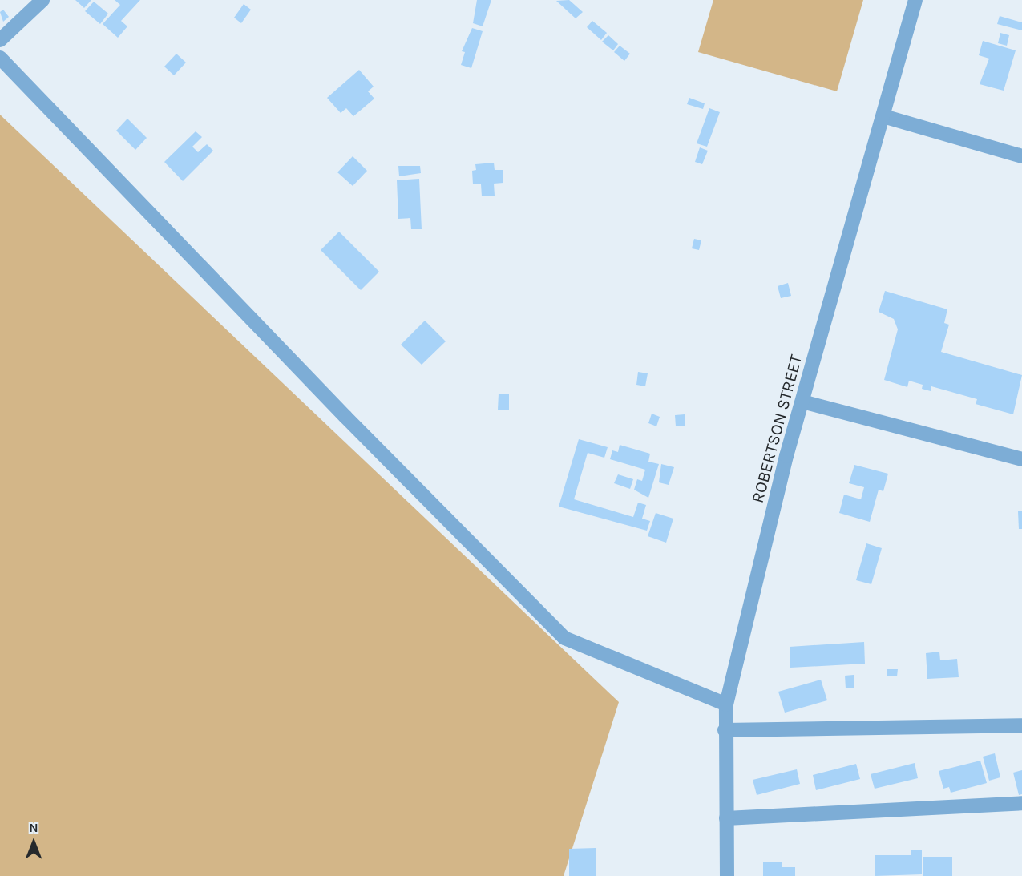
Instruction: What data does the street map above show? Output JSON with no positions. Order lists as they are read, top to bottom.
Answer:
{
  "streets": {
    "street": ["ROBERTSON STREET"]
  },
  "north": "top"
}
